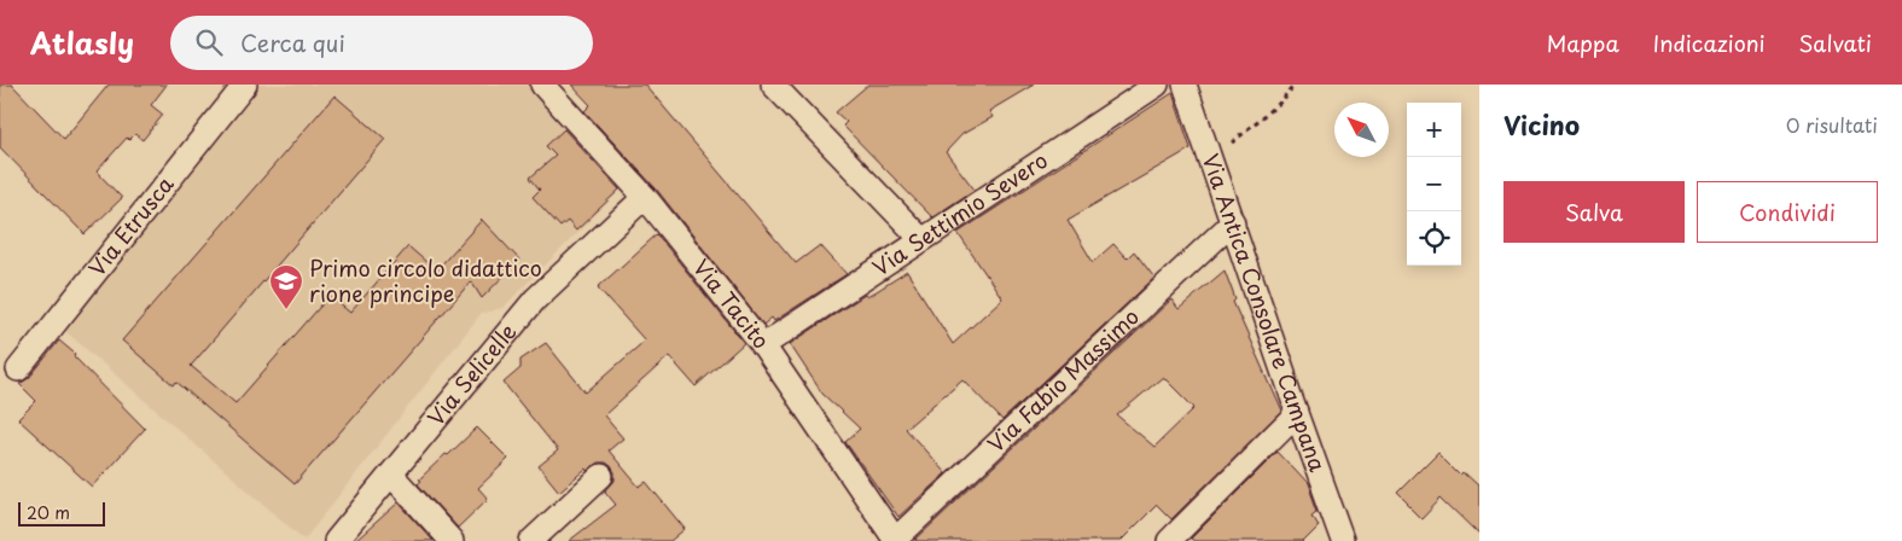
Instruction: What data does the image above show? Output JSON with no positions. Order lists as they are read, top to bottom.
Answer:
{
  "streets": {
    "street": [
      "Via Settimio Severo",
      "Via Etrusca",
      "Via Tacito",
      "Via Antica Consolare Campana",
      "Via Selicelle",
      "Via Fabio Massimo"
    ]
  },
  "crossings": [
    ["Via Settimio Severo", "Via Tacito"],
    ["Via Tacito", "Via Selicelle"],
    ["Via Tacito", "Via Fabio Massimo"],
    ["Via Antica Consolare Campana", "Via Fabio Massimo"]
  ],
  "places": {
    "school or university": ["Primo circolo didattico rione principe"]
  },
  "scale_bar": "20 m",
  "north": "top left",
  "page": {
    "header": "Atlasly",
    "search": "Cerca qui",
    "nav": ["Mappa", "Indicazioni", "Salvati"],
    "heading": ["Vicino", "0 risultati"],
    "map_buttons": ["+", "−"],
    "buttons": ["Salva", "Condividi"],
    "scale": "20 m"
  }
}
